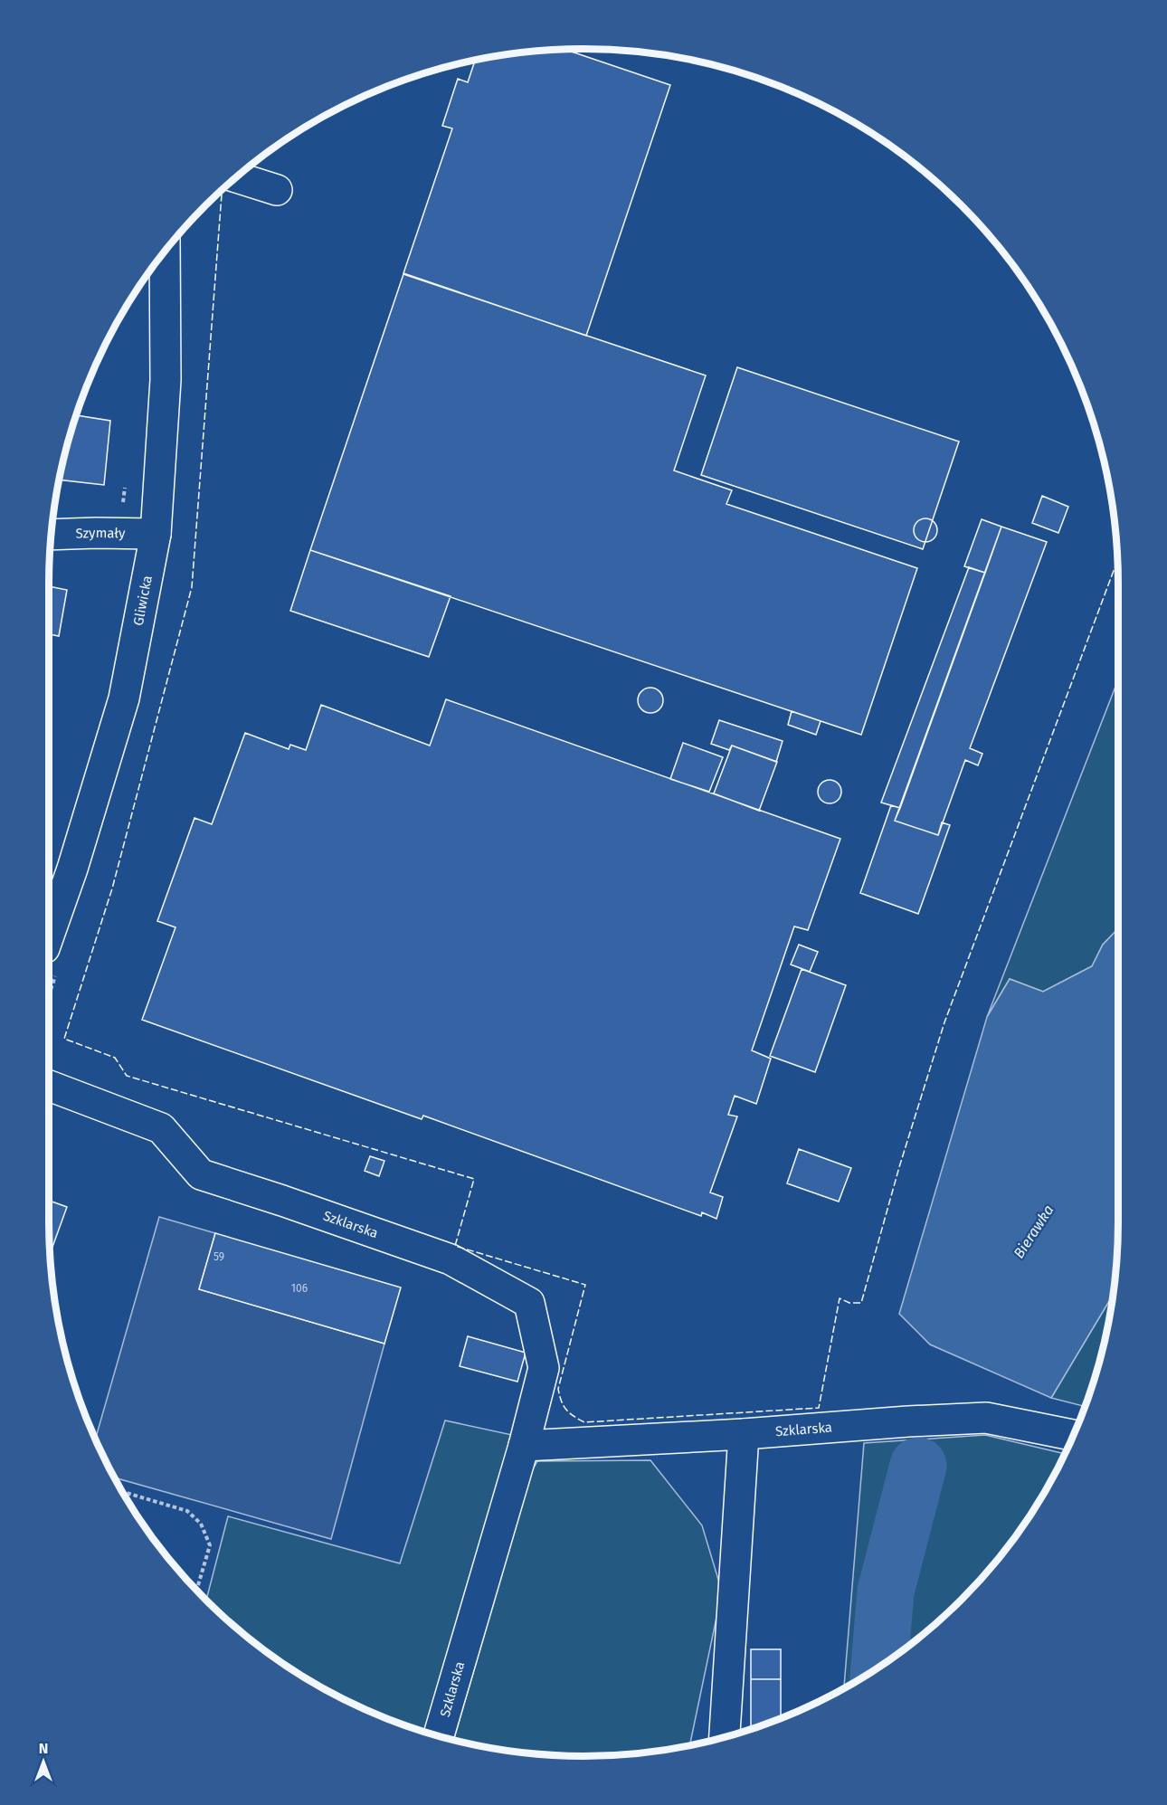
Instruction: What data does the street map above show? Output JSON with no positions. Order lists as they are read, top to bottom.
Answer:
{
  "streets": {
    "street": ["Szymały", "Gliwicka", "Szklarska"]
  },
  "crossings": [
    ["Szymały", "Gliwicka"]
  ],
  "water": ["Bierawka"],
  "house_numbers": ["59", "106"],
  "north": "top"
}
